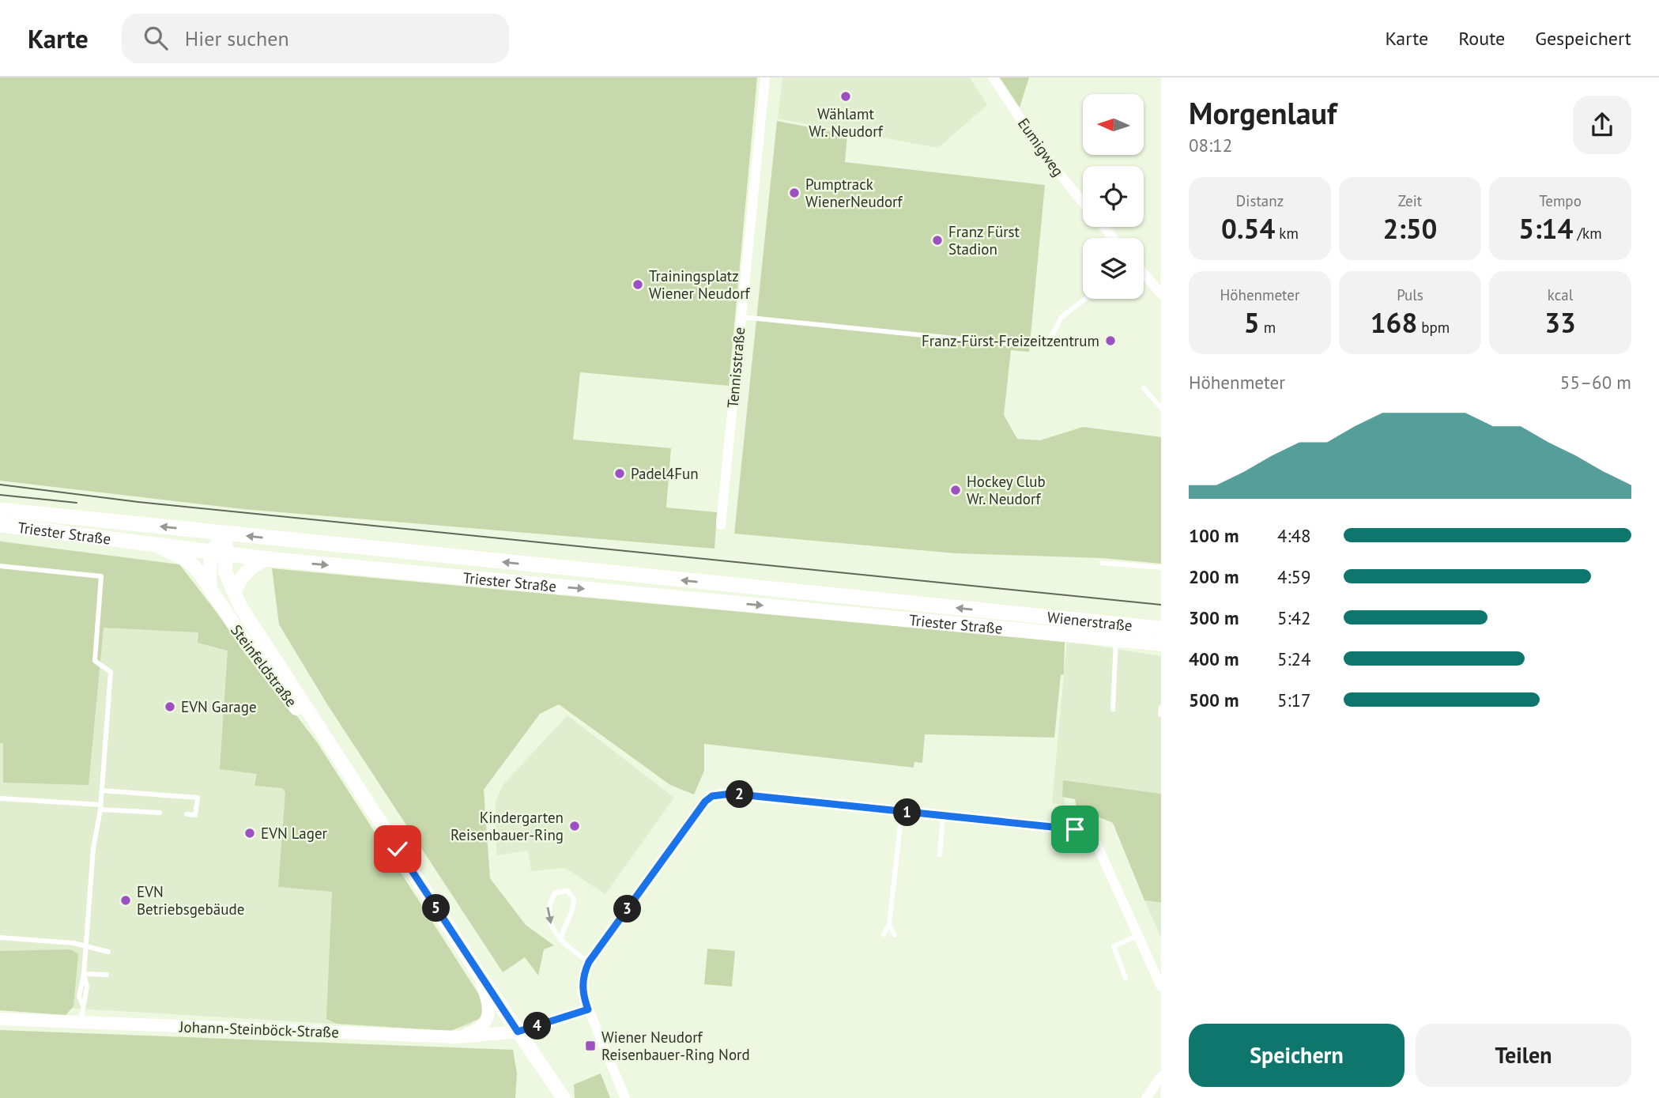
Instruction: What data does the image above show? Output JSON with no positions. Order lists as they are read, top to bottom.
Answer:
{
  "streets": {
    "main road": ["Triester Straße", "Wienerstraße", "Steinfeldstraße"],
    "street": ["Eumigweg", "Tennisstraße", "Johann-Steinböck-Straße"]
  },
  "crossings": [
    ["Triester Straße", "Wienerstraße"],
    ["Triester Straße", "Steinfeldstraße"],
    ["Steinfeldstraße", "Johann-Steinböck-Straße"]
  ],
  "places": {
    "other": [
      "Wählamt Wr. Neudorf",
      "Pumptrack WienerNeudorf",
      "Franz Fürst Stadion",
      "Trainingsplatz Wiener Neudorf",
      "Franz-Fürst-Freizeitzentrum",
      "Padel4Fun",
      "Hockey Club Wr. Neudorf",
      "EVN Garage",
      "Kindergarten Reisenbauer-Ring",
      "EVN Lager",
      "EVN Betriebsgebäude"
    ],
    "transit": ["Wiener Neudorf Reisenbauer-Ring Nord"]
  },
  "north": "left",
  "page": {
    "header": "Karte",
    "search": "Hier suchen",
    "nav": ["Karte", "Route", "Gespeichert"],
    "heading": ["Morgenlauf", "08:12"],
    "stats": [
      ["Distanz", "0.54 km"],
      ["Zeit", "2:50"],
      ["Tempo", "5:14 /km"],
      ["Höhenmeter", "5 m"],
      ["Puls", "168 bpm"],
      ["kcal", "33"]
    ],
    "chart": ["Höhenmeter", "55–60 m"],
    "list": [
      {
        "name": "100 m",
        "note": "4:48"
      },
      {
        "name": "200 m",
        "note": "4:59"
      },
      {
        "name": "300 m",
        "note": "5:42"
      },
      {
        "name": "400 m",
        "note": "5:24"
      },
      {
        "name": "500 m",
        "note": "5:17"
      }
    ],
    "pins": [
      "2",
      "1",
      "5",
      "3",
      "4"
    ],
    "buttons": ["Speichern", "Teilen"]
  }
}
